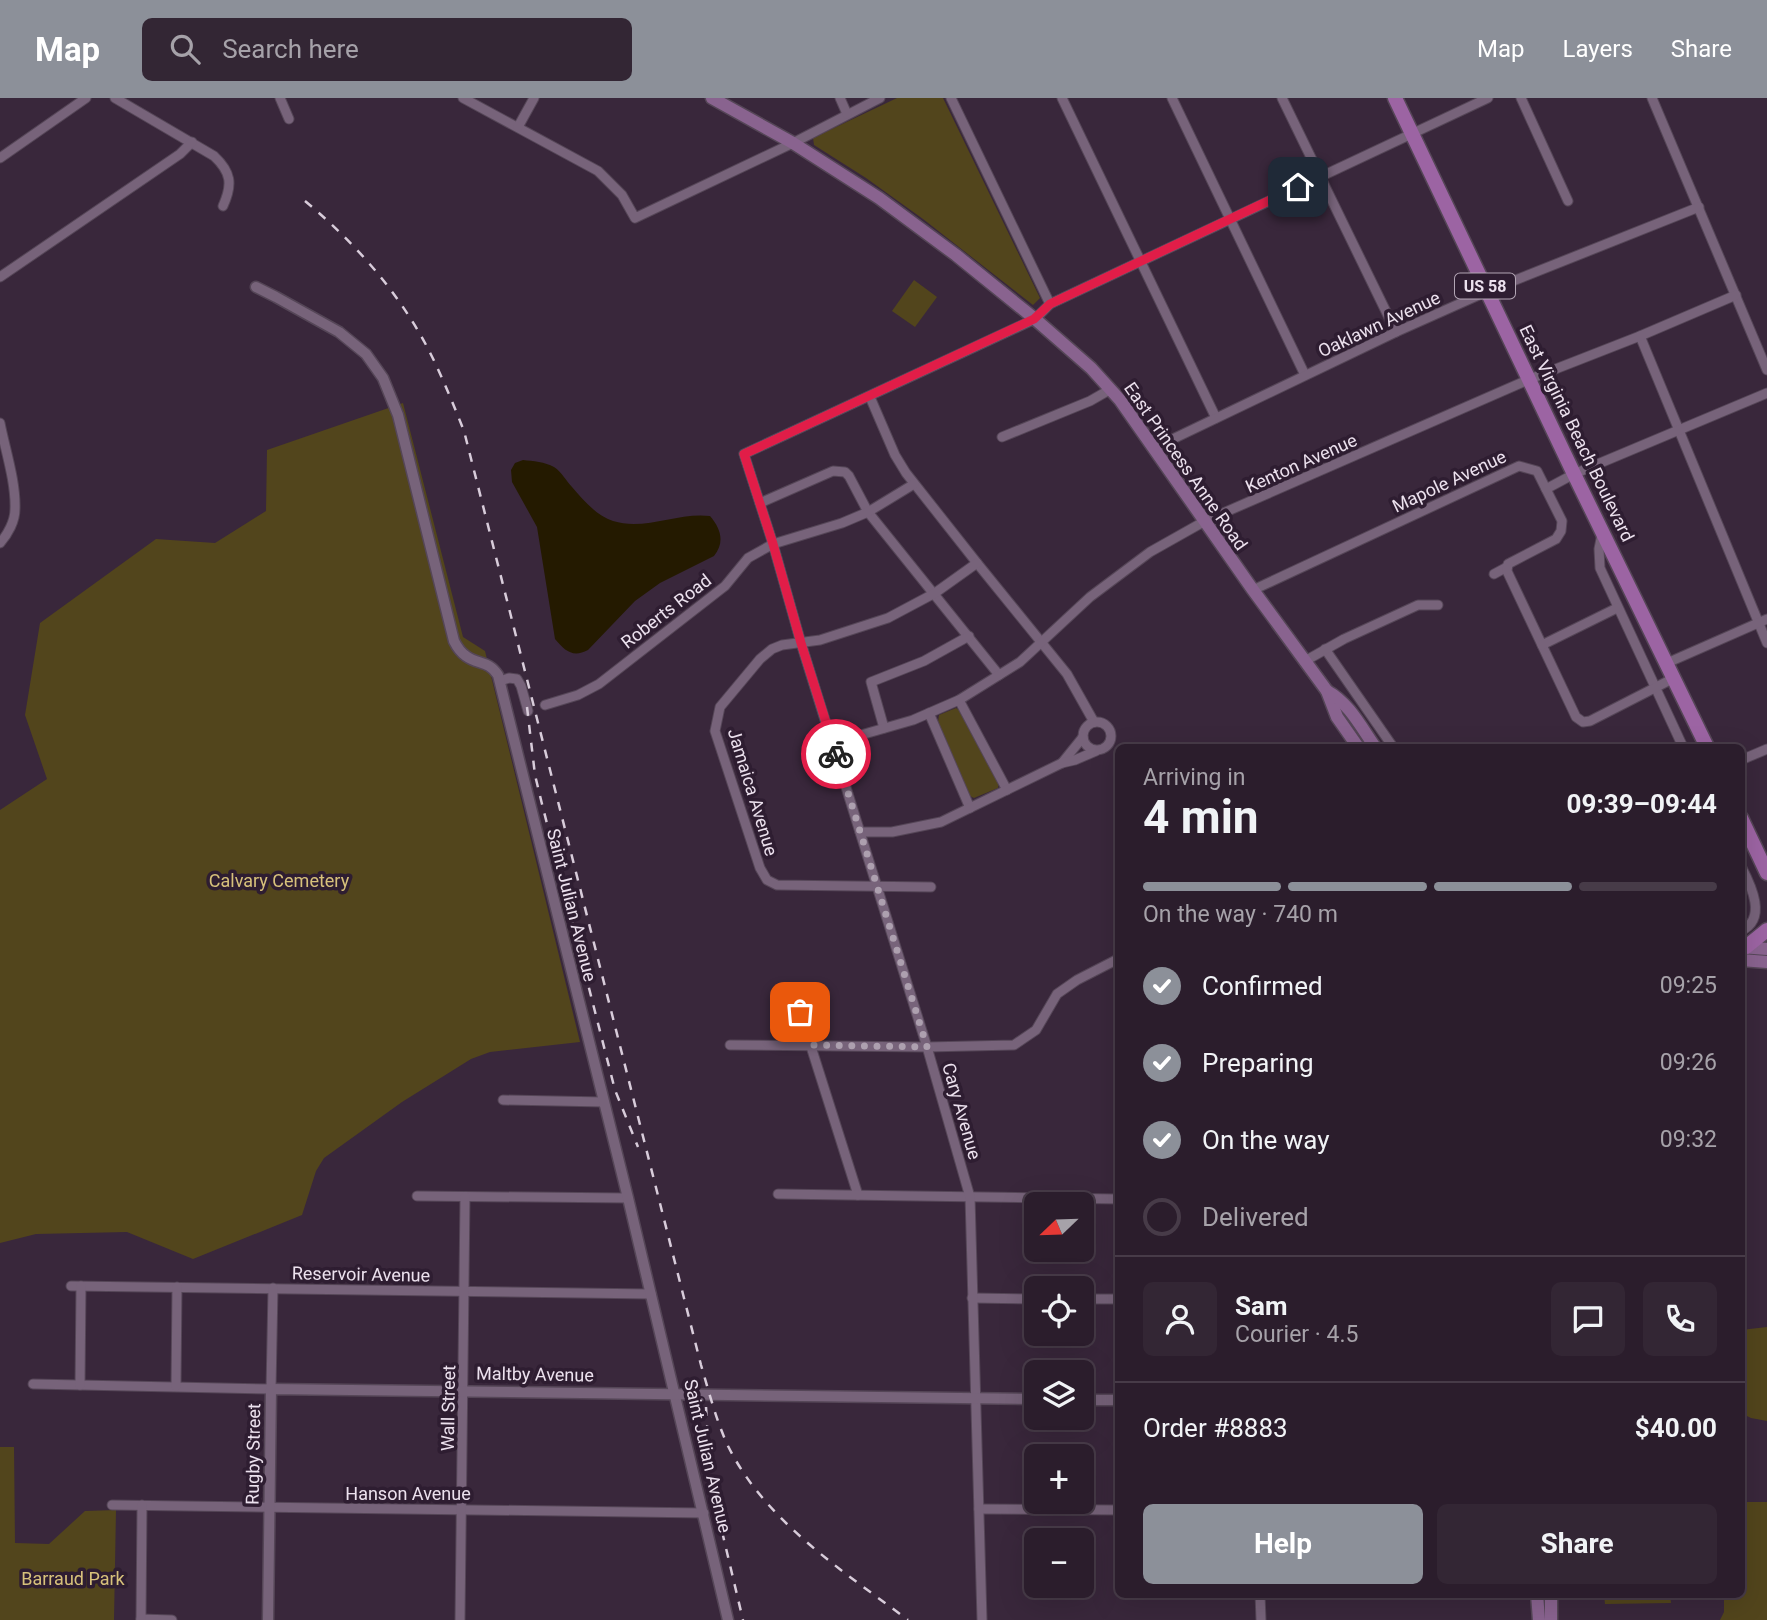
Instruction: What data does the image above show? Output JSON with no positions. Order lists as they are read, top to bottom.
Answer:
{
  "streets": {
    "main road": ["US 58", "East Virginia Beach Boulevard", "East Princess Anne Road"],
    "street": [
      "Oaklawn Avenue",
      "Kenton Avenue",
      "Mapole Avenue",
      "Roberts Road",
      "Jamaica Avenue",
      "Saint Julian Avenue",
      "Cary Avenue",
      "Reservoir Avenue",
      "Maltby Avenue",
      "Wall Street",
      "Rugby Street",
      "Hanson Avenue"
    ]
  },
  "crossings": [
    ["Oaklawn Avenue", "East Virginia Beach Boulevard"],
    ["Oaklawn Avenue", "East Princess Anne Road"],
    ["East Virginia Beach Boulevard", "Kenton Avenue"],
    ["Kenton Avenue", "East Princess Anne Road"],
    ["Kenton Avenue", "Cary Avenue"],
    ["East Princess Anne Road", "Mapole Avenue"],
    ["Roberts Road", "Cary Avenue"],
    ["Jamaica Avenue", "Cary Avenue"],
    ["Saint Julian Avenue", "Reservoir Avenue"],
    ["Saint Julian Avenue", "Maltby Avenue"],
    ["Saint Julian Avenue", "Hanson Avenue"],
    ["Cary Avenue", "Maltby Avenue"],
    ["Reservoir Avenue", "Maltby Avenue"],
    ["Reservoir Avenue", "Wall Street"],
    ["Reservoir Avenue", "Rugby Street"],
    ["Maltby Avenue", "Wall Street"],
    ["Maltby Avenue", "Rugby Street"],
    ["Wall Street", "Hanson Avenue"],
    ["Rugby Street", "Hanson Avenue"]
  ],
  "parks": ["Calvary Cemetery", "Barraud Park"],
  "north": "bottom left",
  "page": {
    "header": "Map",
    "search": "Search here",
    "nav": ["Map", "Layers", "Share"],
    "heading": ["4 min", "Arriving in", "09:39–09:44"],
    "panel": [
      "Sam",
      "Courier · 4.5",
      "Order #8883",
      "$40.00"
    ],
    "bar": "On the way · 740 m",
    "list": [
      ["Confirmed", "09:25"],
      ["Preparing", "09:26"],
      ["On the way", "09:32"],
      "Delivered"
    ],
    "map_buttons": ["+", "−"],
    "buttons": ["Help", "Share"]
  }
}
